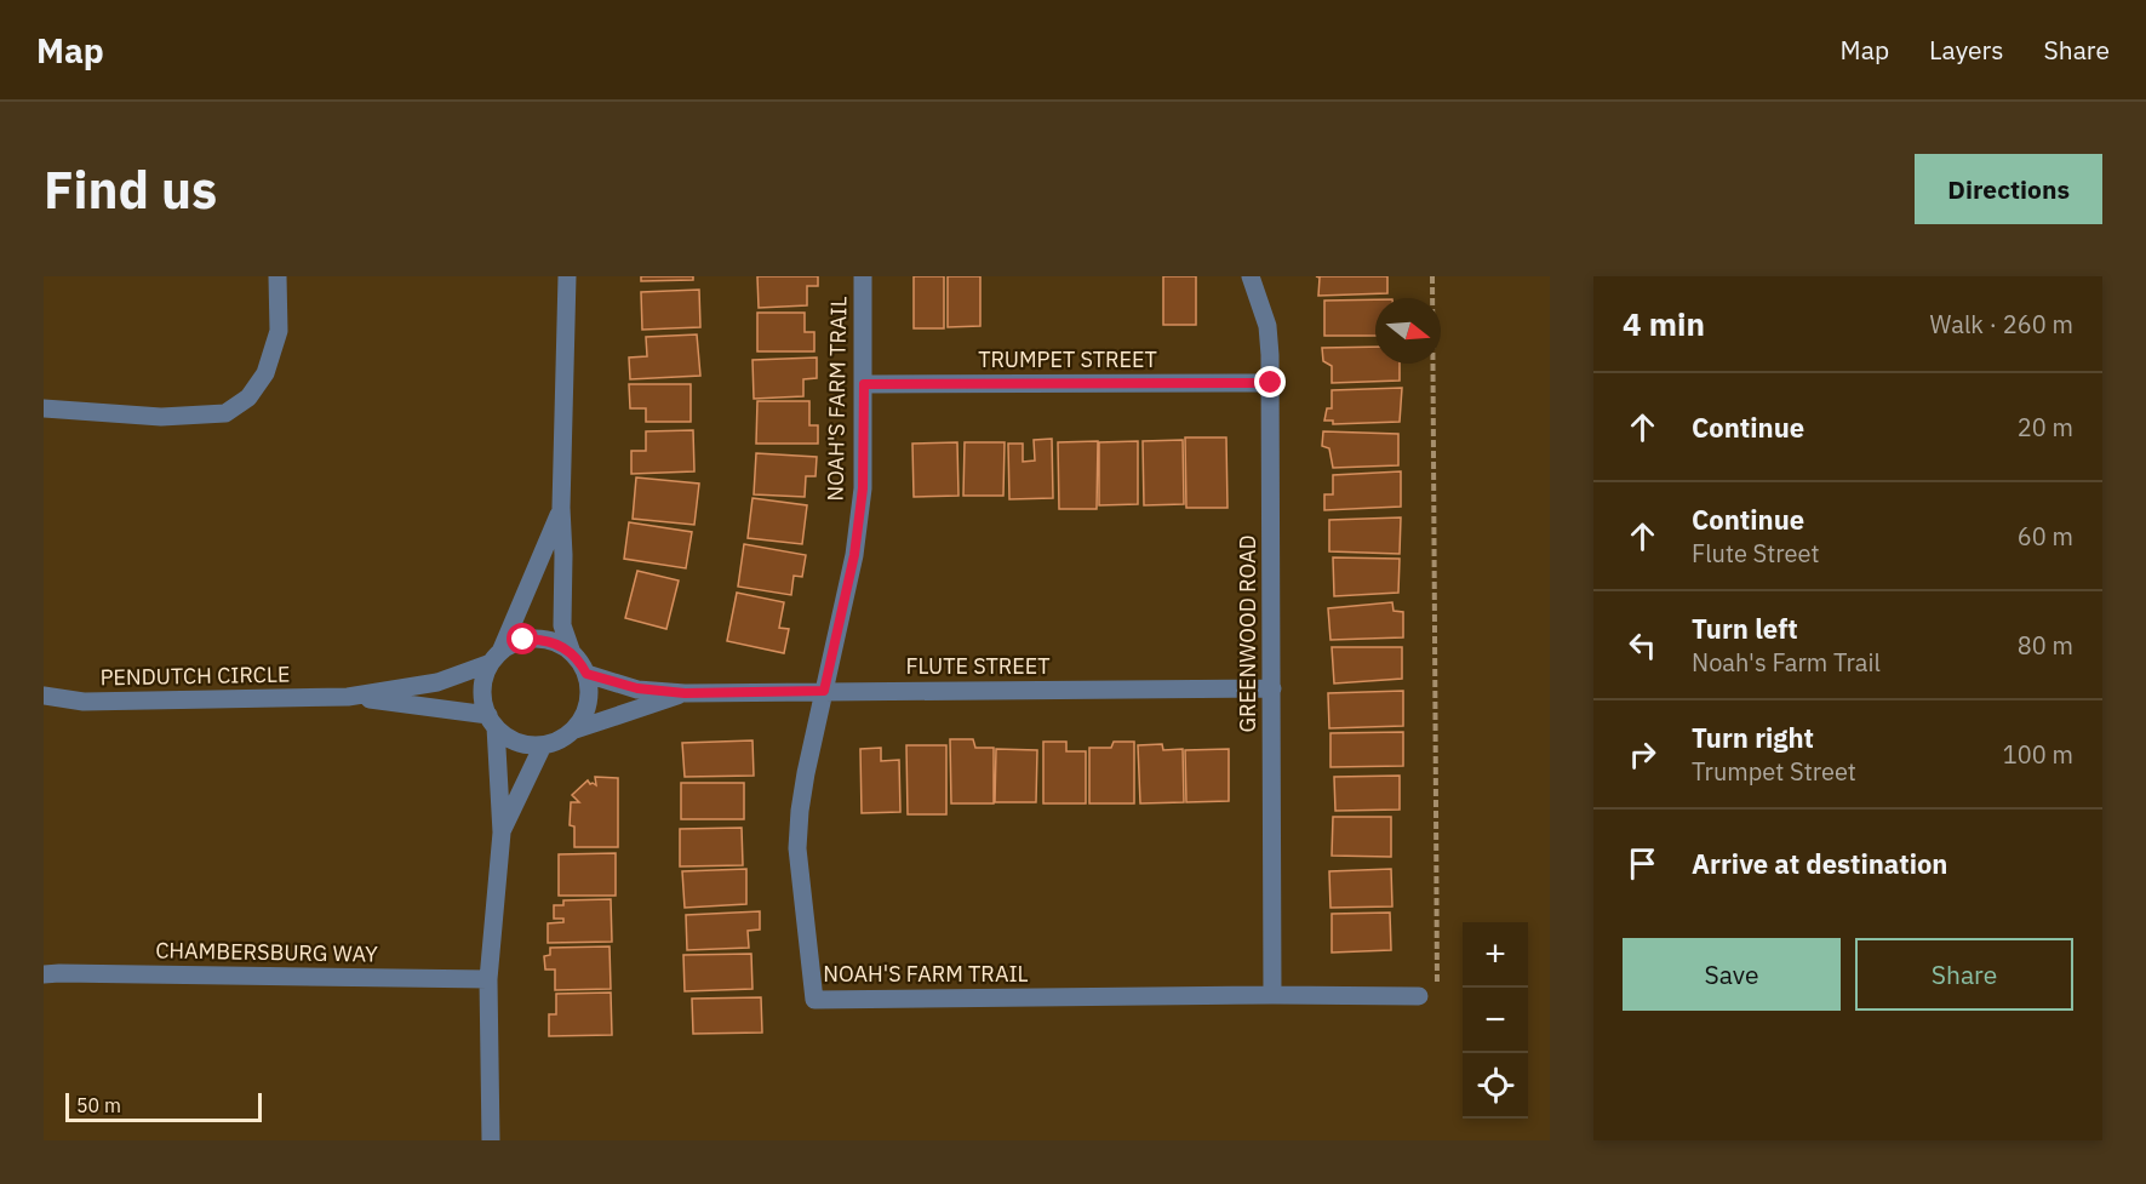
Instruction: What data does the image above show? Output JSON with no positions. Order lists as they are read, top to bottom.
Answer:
{
  "streets": {
    "street": [
      "TRUMPET STREET",
      "NOAH'S FARM TRAIL",
      "GREENWOOD ROAD",
      "FLUTE STREET",
      "PENDUTCH CIRCLE",
      "CHAMBERSBURG WAY"
    ]
  },
  "crossings": [
    ["TRUMPET STREET", "NOAH'S FARM TRAIL"],
    ["TRUMPET STREET", "GREENWOOD ROAD"],
    ["NOAH'S FARM TRAIL", "GREENWOOD ROAD"],
    ["NOAH'S FARM TRAIL", "FLUTE STREET"],
    ["GREENWOOD ROAD", "FLUTE STREET"],
    ["FLUTE STREET", "PENDUTCH CIRCLE"]
  ],
  "scale_bar": "50 m",
  "north": "right",
  "page": {
    "header": "Map",
    "nav": ["Map", "Layers", "Share"],
    "buttons": [
      "Directions",
      ["Save", "Share"]
    ],
    "title": "Find us",
    "heading": ["4 min", "Walk · 260 m"],
    "list": [
      ["Continue", "20 m"],
      ["Continue", "Flute Street", "60 m"],
      ["Turn left", "Noah's Farm Trail", "80 m"],
      ["Turn right", "Trumpet Street", "100 m"],
      "Arrive at destination"
    ],
    "map_buttons": ["+", "−"],
    "scale": "50 m"
  }
}
